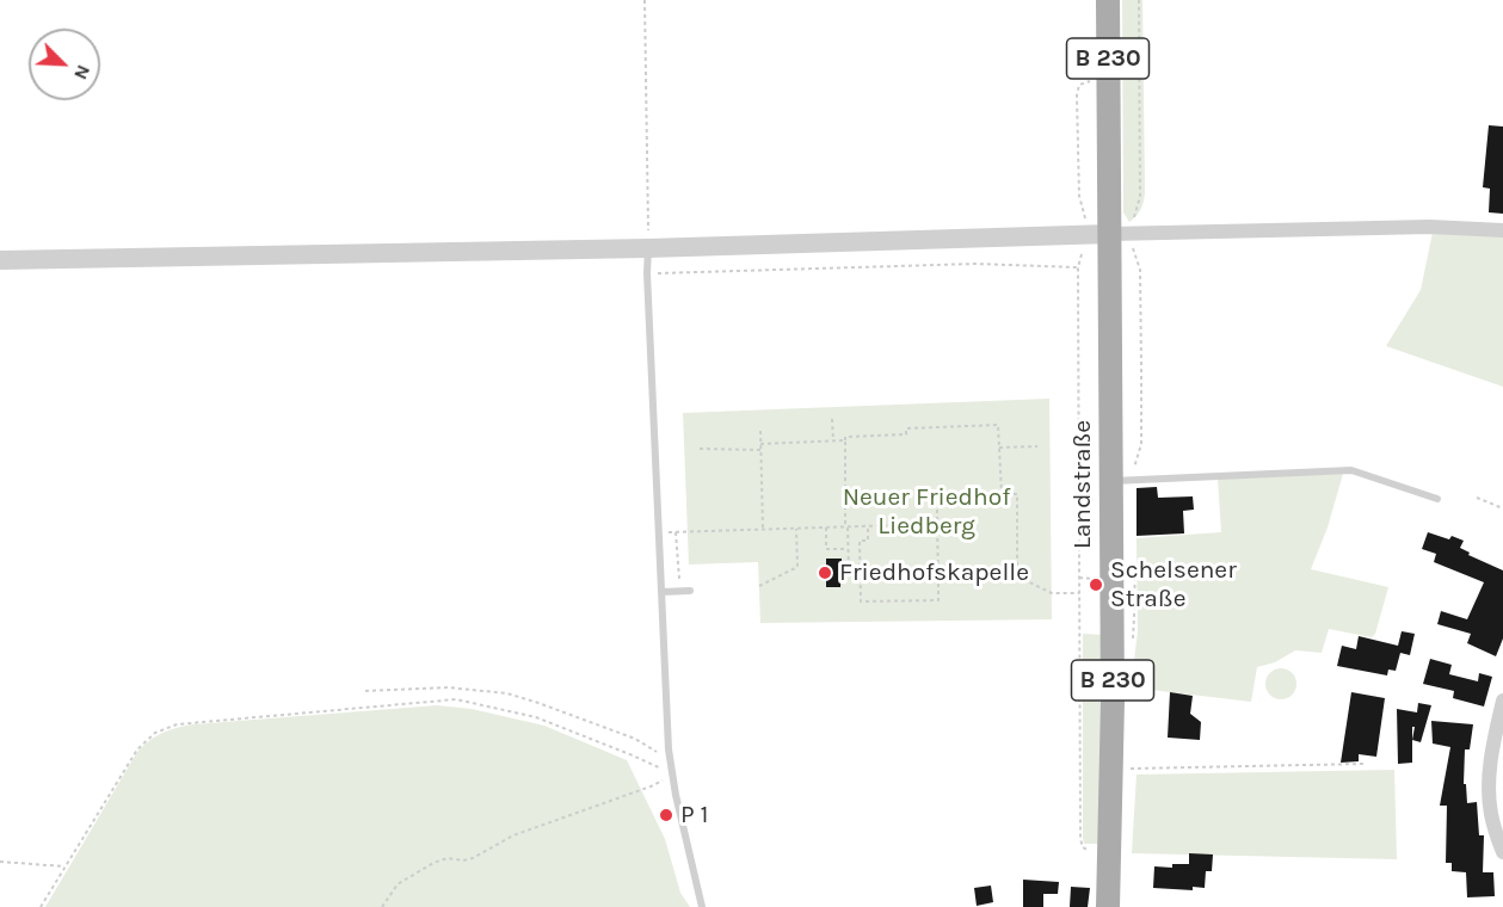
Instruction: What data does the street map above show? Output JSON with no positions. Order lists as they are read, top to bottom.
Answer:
{
  "streets": {
    "main road": ["B 230", "Landstraße"]
  },
  "crossings": [
    ["B 230", "Landstraße"]
  ],
  "parks": ["Neuer Friedhof Liedberg"],
  "places": ["Friedhofskapelle", "Schelsener Straße", "P 1"],
  "north": "bottom right"
}
